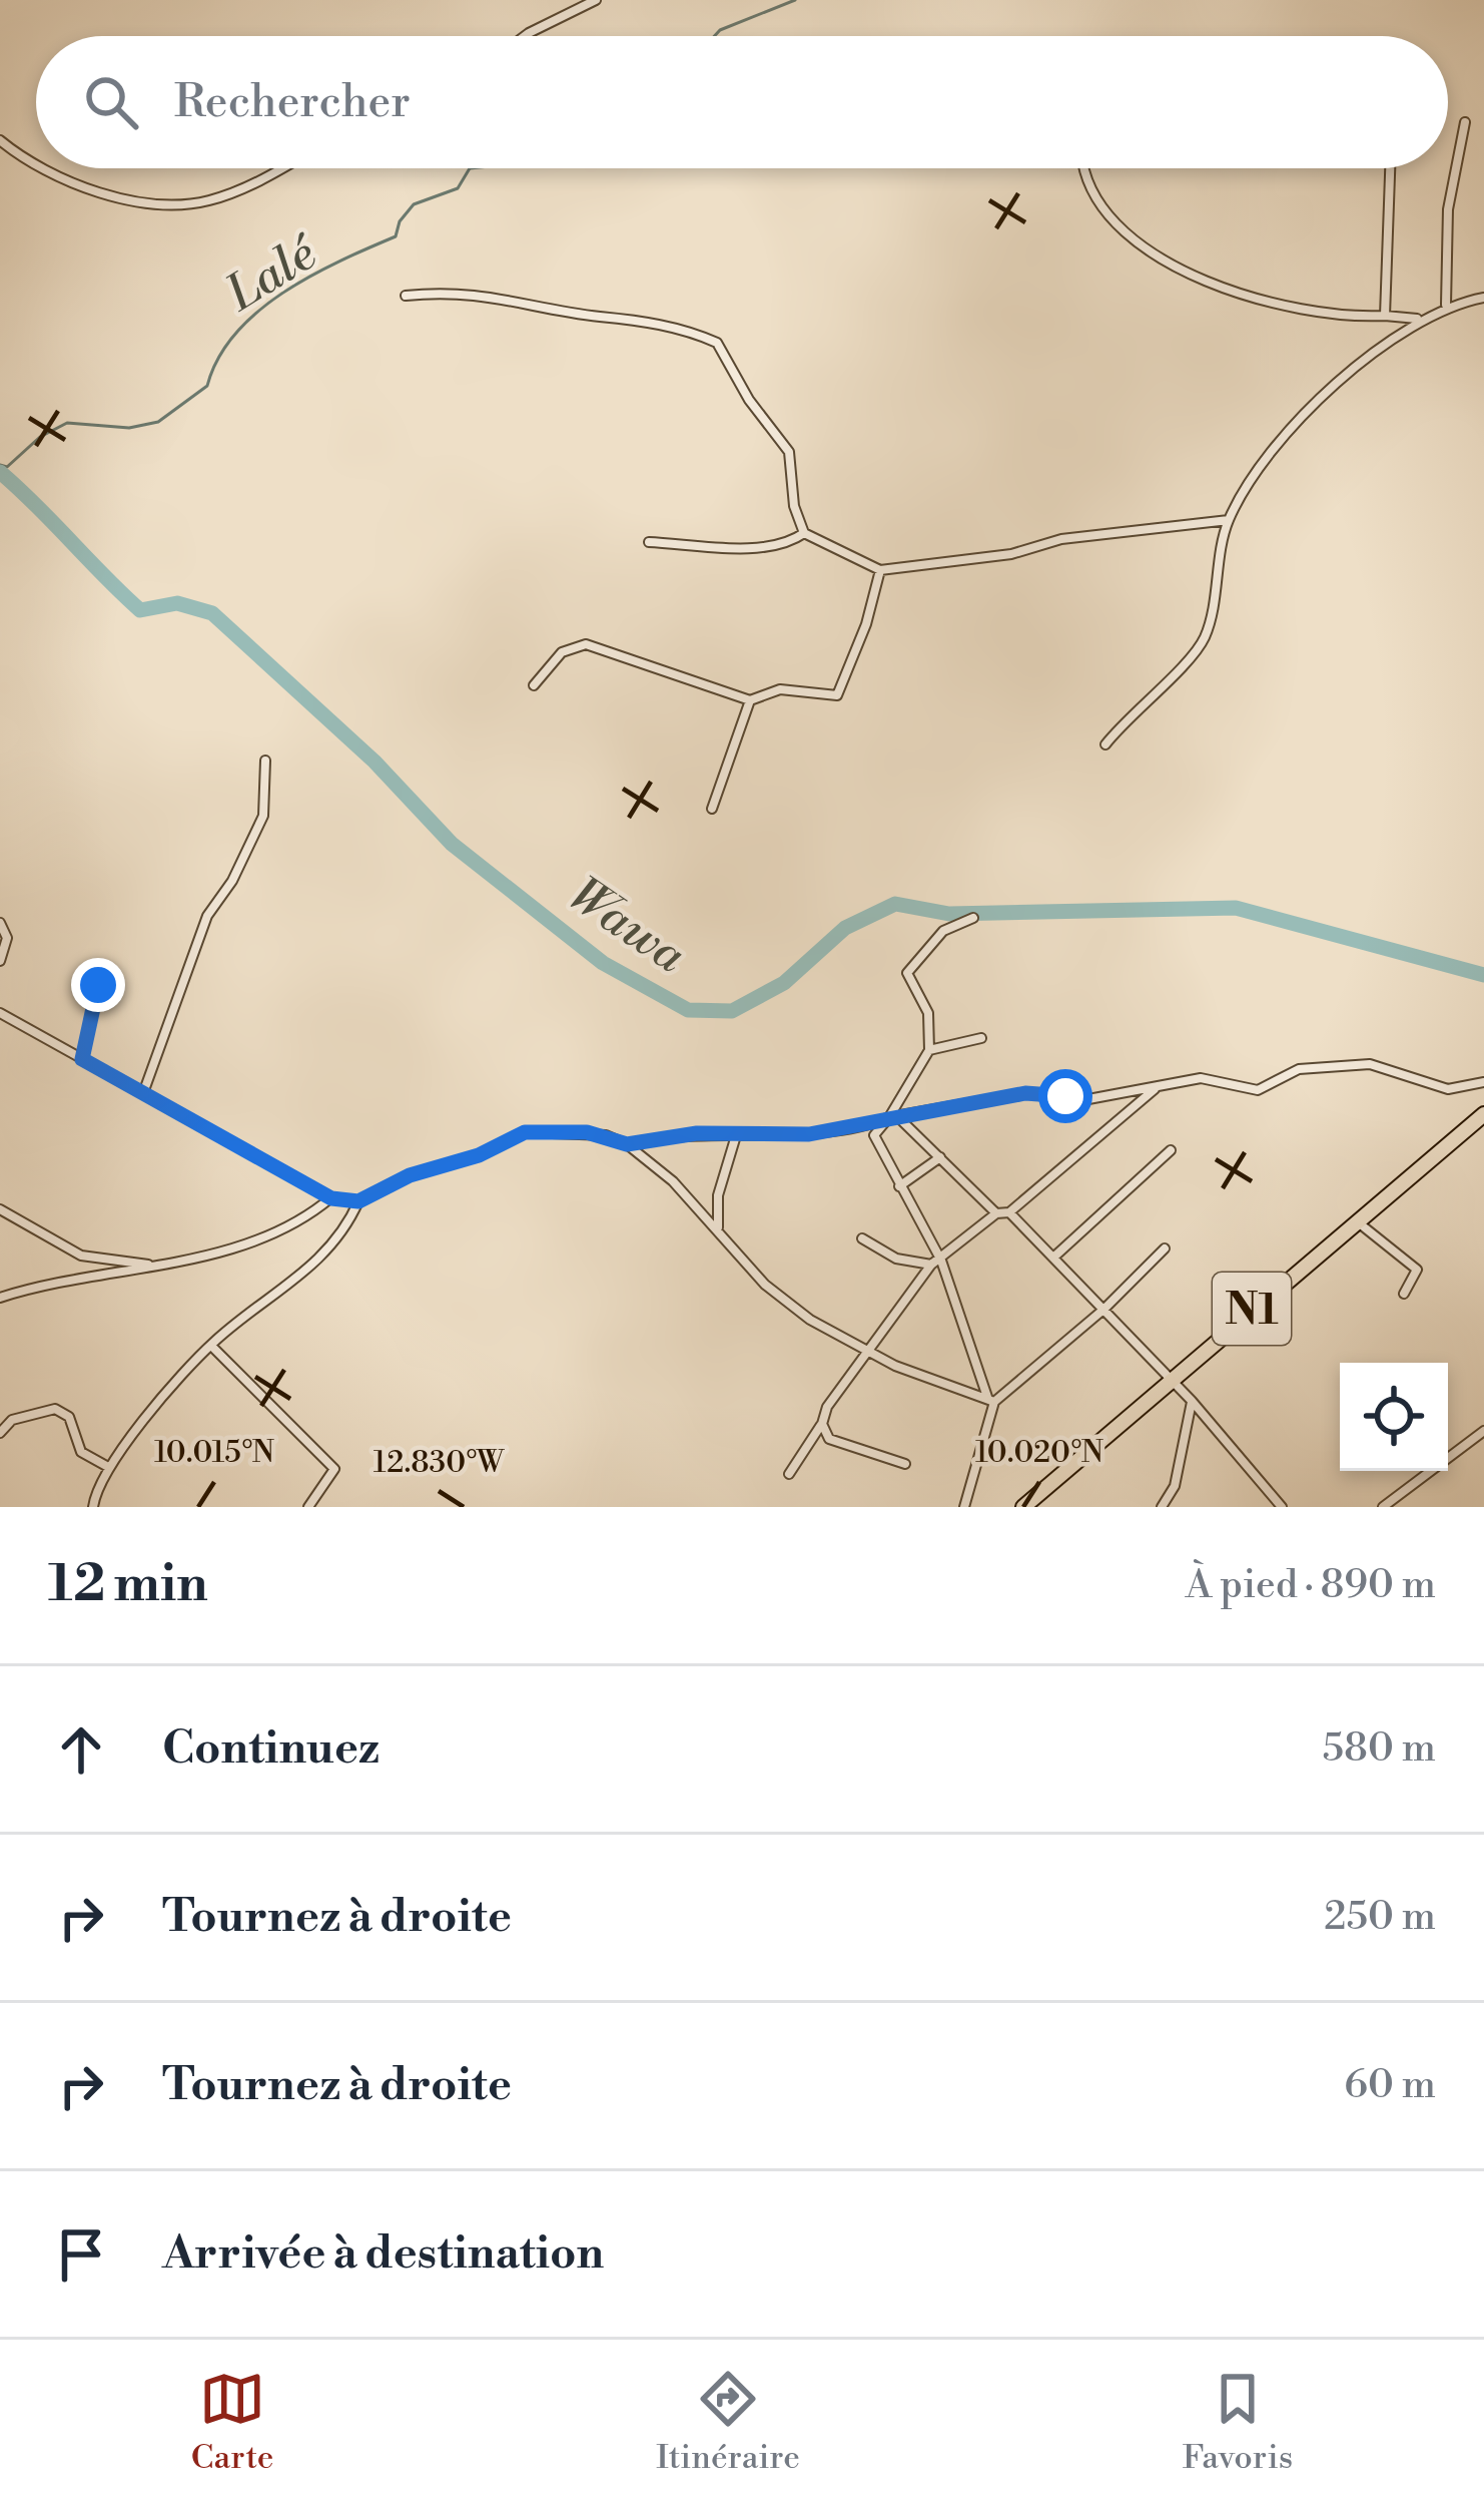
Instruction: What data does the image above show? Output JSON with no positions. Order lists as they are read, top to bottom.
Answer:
{
  "streets": {
    "highway": ["N1"]
  },
  "water": ["Lalé", "Wawa"],
  "page": {
    "search": "Rechercher",
    "heading": ["12 min", "À pied · 890 m"],
    "list": [
      ["Continuez", "580 m"],
      ["Tournez à droite", "250 m"],
      ["Tournez à droite", "60 m"],
      "Arrivée à destination"
    ],
    "nav": ["Carte", "Itinéraire", "Favoris"]
  },
  "coordinates": ["10.015°N", "10.020°N", "12.830°W"]
}
